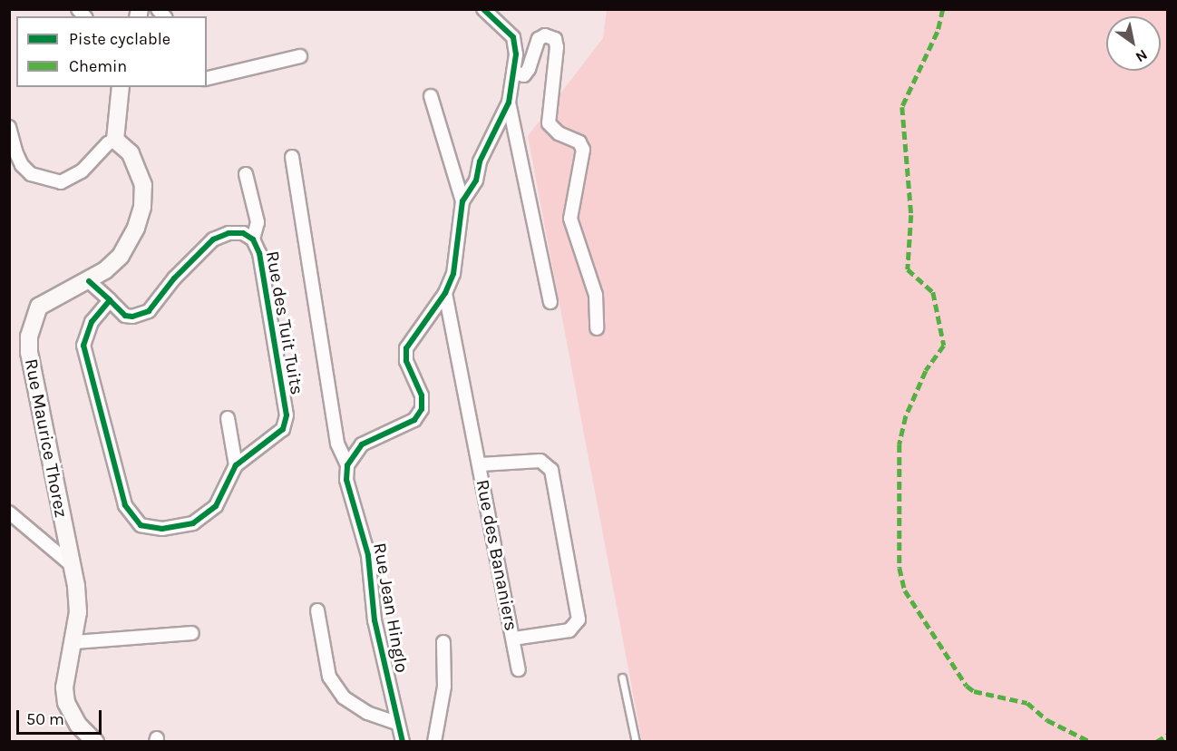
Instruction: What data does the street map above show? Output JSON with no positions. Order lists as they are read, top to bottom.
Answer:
{
  "streets": {
    "street": [
      "Rue des Tuit Tuits",
      "Rue Maurice Thorez",
      "Rue des Bananiers",
      "Rue Jean Hinglo"
    ]
  },
  "crossings": [
    ["Rue des Tuit Tuits", "Rue Maurice Thorez"]
  ],
  "legend": ["Piste cyclable", "Chemin"],
  "scale_bar": "50 m",
  "north": "bottom right"
}
